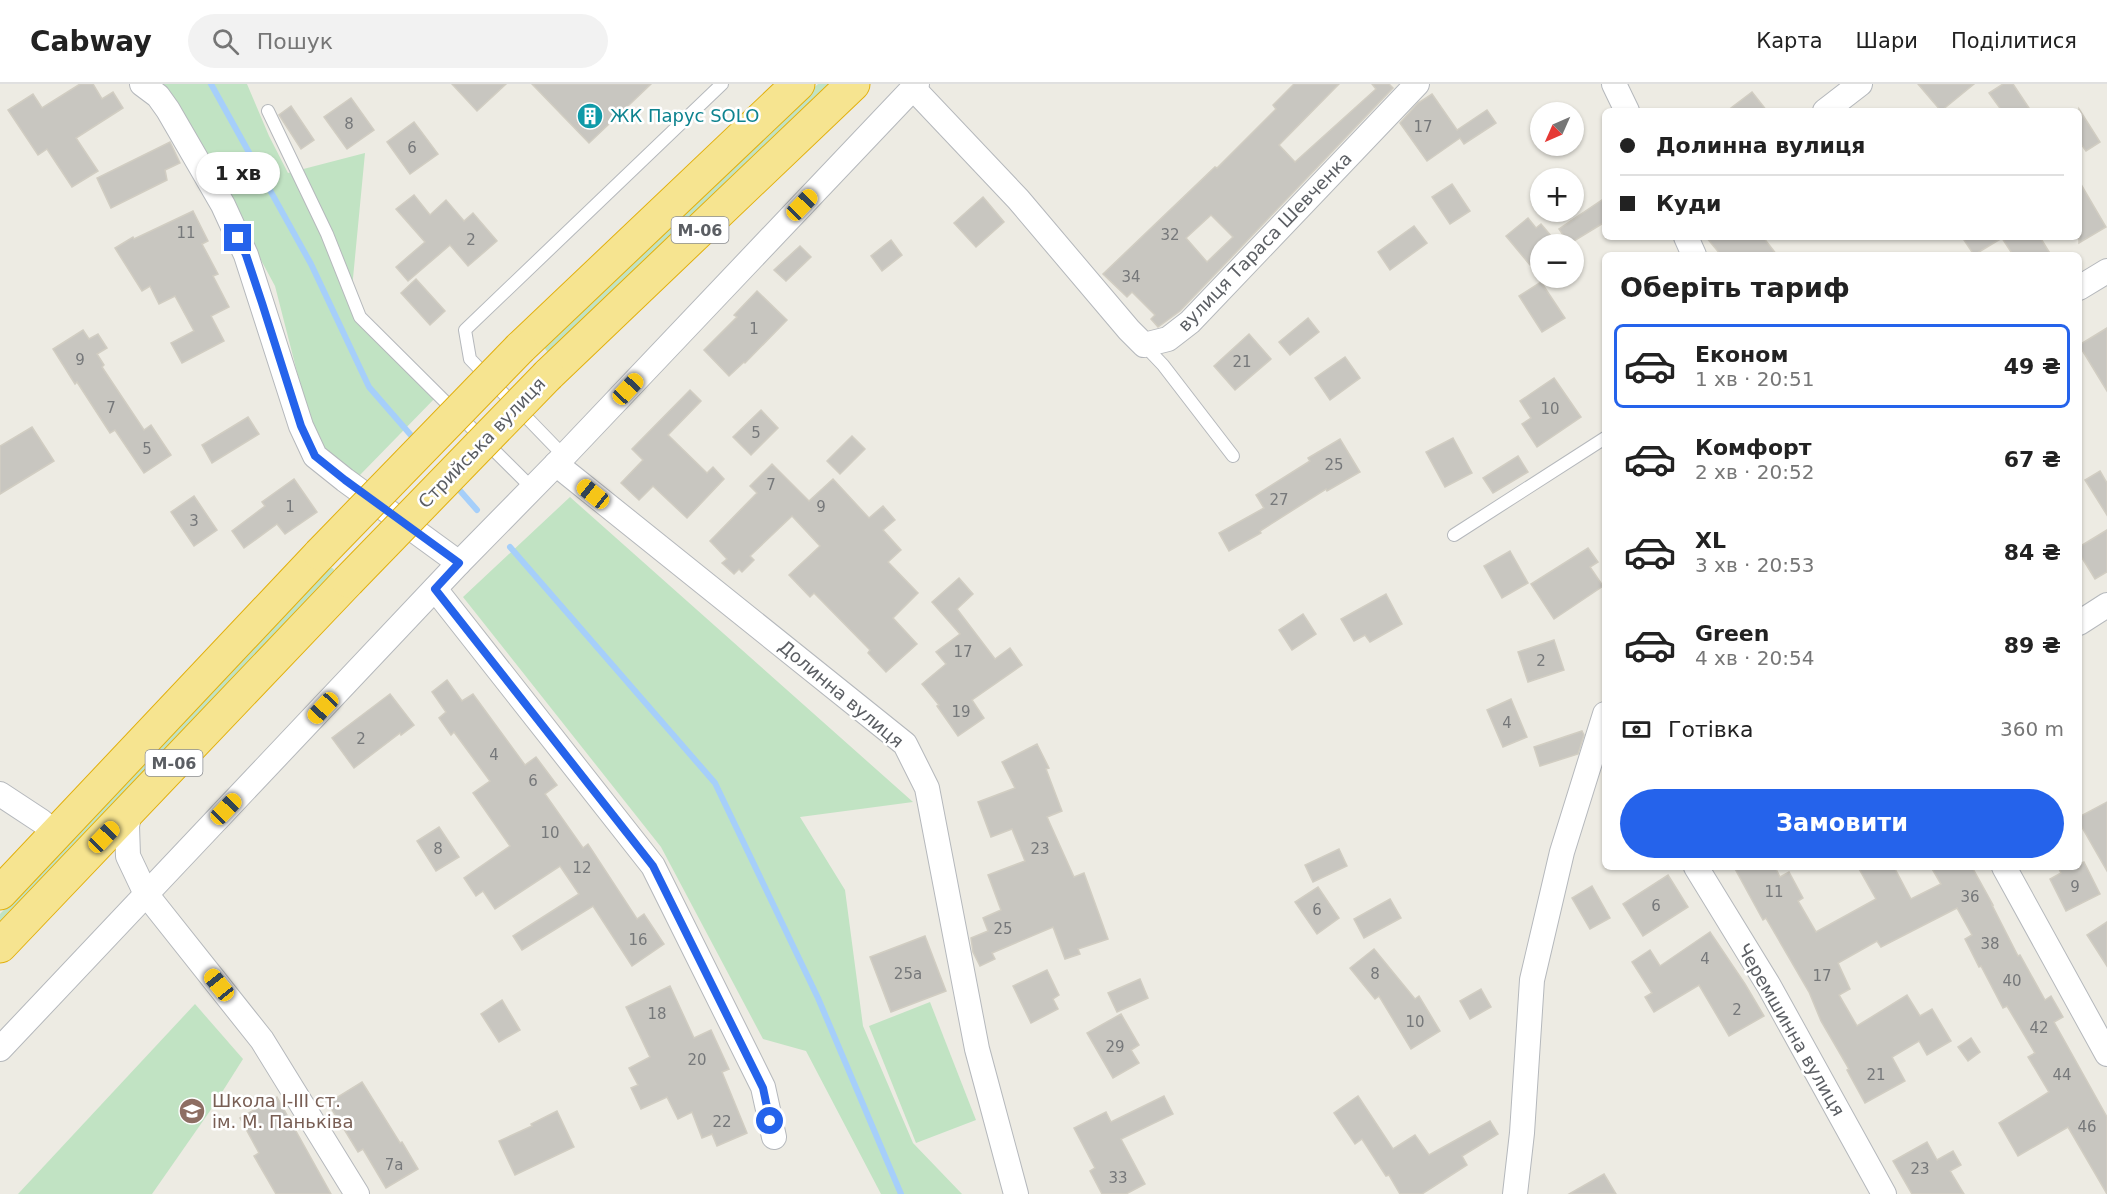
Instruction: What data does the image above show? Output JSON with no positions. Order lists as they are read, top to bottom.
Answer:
{
  "streets": {
    "highway": ["М-06", "Стрийська вулиця"],
    "street": ["вулиця Тараса Шевченка", "Долинна вулиця", "Черемшинна вулиця"]
  },
  "places": {
    "building": ["ЖК Парус SOLO"],
    "school or university": ["Школа І-ІІІ ст. ім. М. Паньківа"]
  },
  "house_numbers": [
    "8",
    "17",
    "6",
    "11",
    "32",
    "2",
    "34",
    "1",
    "9",
    "21",
    "7",
    "10",
    "5",
    "5",
    "25",
    "7",
    "27",
    "1",
    "9",
    "3",
    "17",
    "2",
    "19",
    "4",
    "2",
    "4",
    "6",
    "10",
    "8",
    "23",
    "12",
    "9",
    "11",
    "36",
    "6",
    "6",
    "25",
    "16",
    "38",
    "4",
    "25а",
    "8",
    "17",
    "40",
    "2",
    "18",
    "10",
    "42",
    "29",
    "20",
    "21",
    "44",
    "22",
    "46",
    "7а",
    "23",
    "33"
  ],
  "north": "bottom left",
  "page": {
    "header": "Cabway",
    "search": "Пошук",
    "nav": ["Карта", "Шари", "Поділитися"],
    "map_buttons": ["+", "−"],
    "banner": ["Долинна вулиця", "Куди"],
    "bubble": "1 хв",
    "heading": "Оберіть тариф",
    "list": [
      {
        "name": "Економ",
        "note": "1 хв · 20:51",
        "value": "49 ₴"
      },
      {
        "name": "Комфорт",
        "note": "2 хв · 20:52",
        "value": "67 ₴"
      },
      {
        "name": "XL",
        "note": "3 хв · 20:53",
        "value": "84 ₴"
      },
      {
        "name": "Green",
        "note": "4 хв · 20:54",
        "value": "89 ₴"
      }
    ],
    "pay": ["Готівка", "360 m"],
    "buttons": "Замовити"
  }
}
